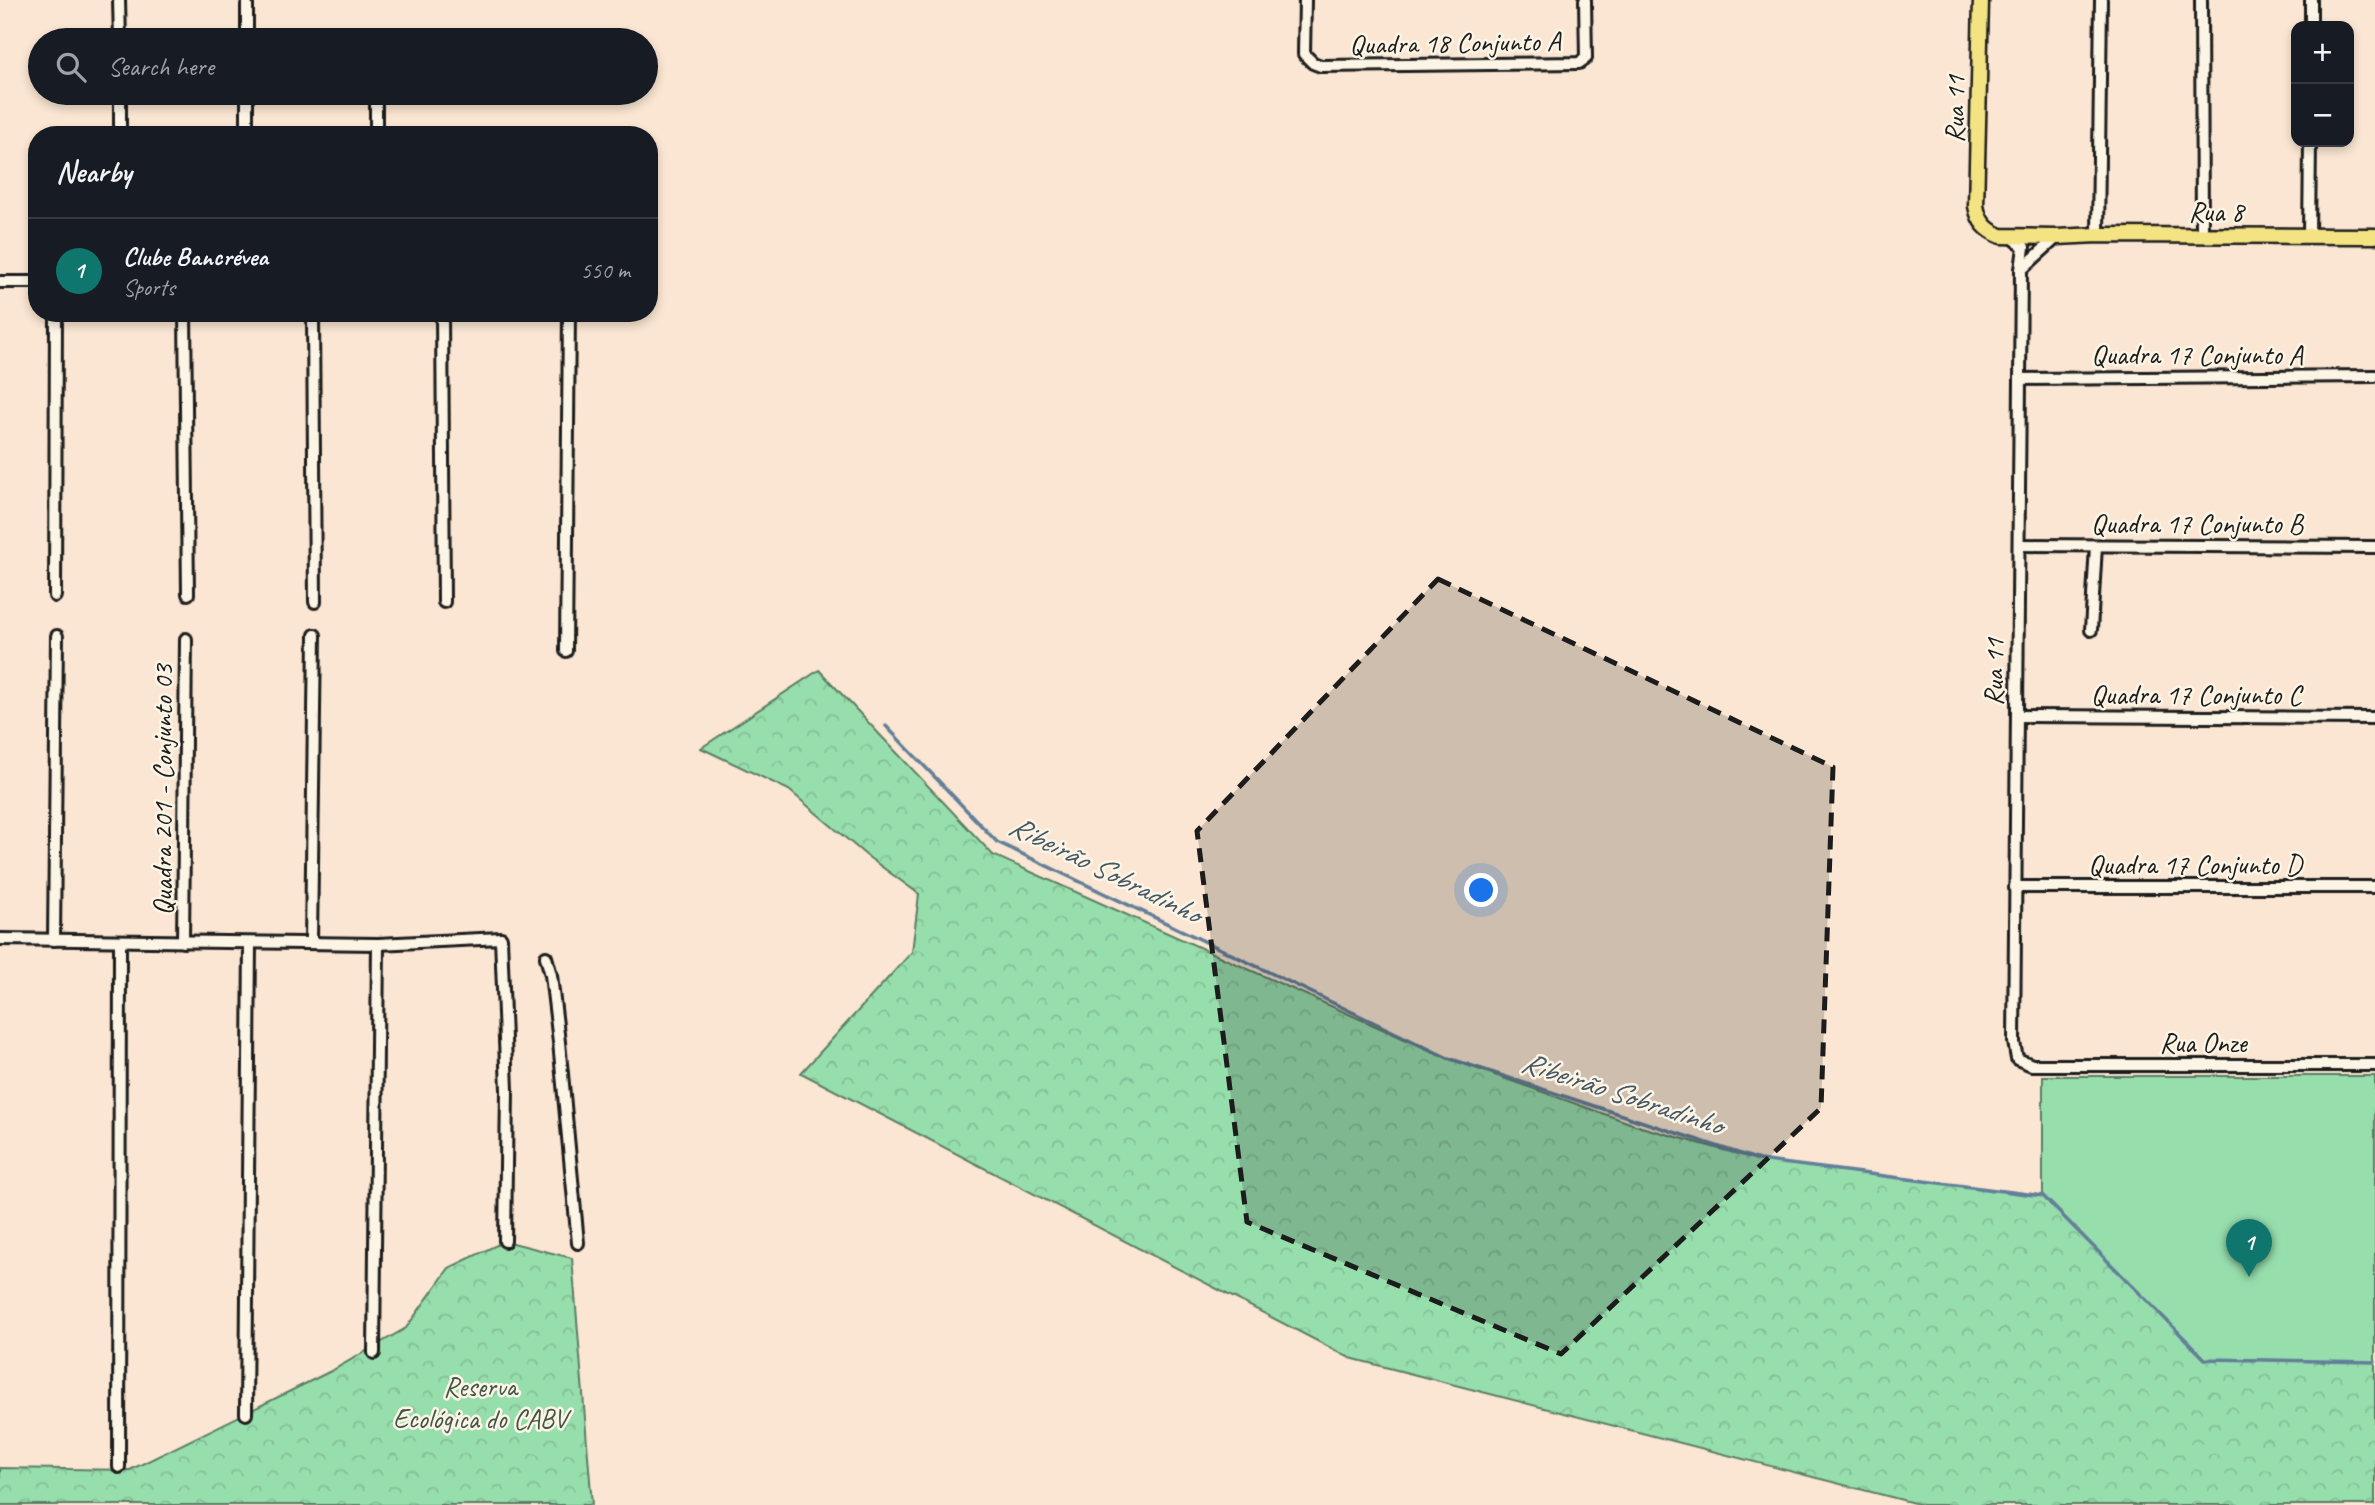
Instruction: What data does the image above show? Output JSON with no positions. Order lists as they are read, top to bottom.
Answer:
{
  "streets": {
    "main road": ["Rua 11", "Rua 8"],
    "street": [
      "Quadra 18 Conjunto A",
      "Quadra 17 Conjunto A",
      "Quadra 17 Conjunto B",
      "Quadra 17 Conjunto C",
      "Quadra 201 - Conjunto 03",
      "Quadra 17 Conjunto D",
      "Rua Onze"
    ]
  },
  "crossings": [
    ["Rua 11", "Rua 8"],
    ["Rua 11", "Quadra 17 Conjunto A"],
    ["Rua 11", "Quadra 17 Conjunto B"],
    ["Rua 11", "Quadra 17 Conjunto C"],
    ["Rua 11", "Quadra 17 Conjunto D"],
    ["Rua 11", "Rua Onze"]
  ],
  "water": ["Ribeirão Sobradinho"],
  "parks": ["Reserva Ecológica do CABV"],
  "page": {
    "map_buttons": ["+", "−"],
    "search": "Search here",
    "heading": "Nearby",
    "list": [
      {
        "mark": "1",
        "name": "Clube Bancrévea",
        "note": "Sports",
        "value": "550 m"
      }
    ],
    "pins": "1"
  }
}
